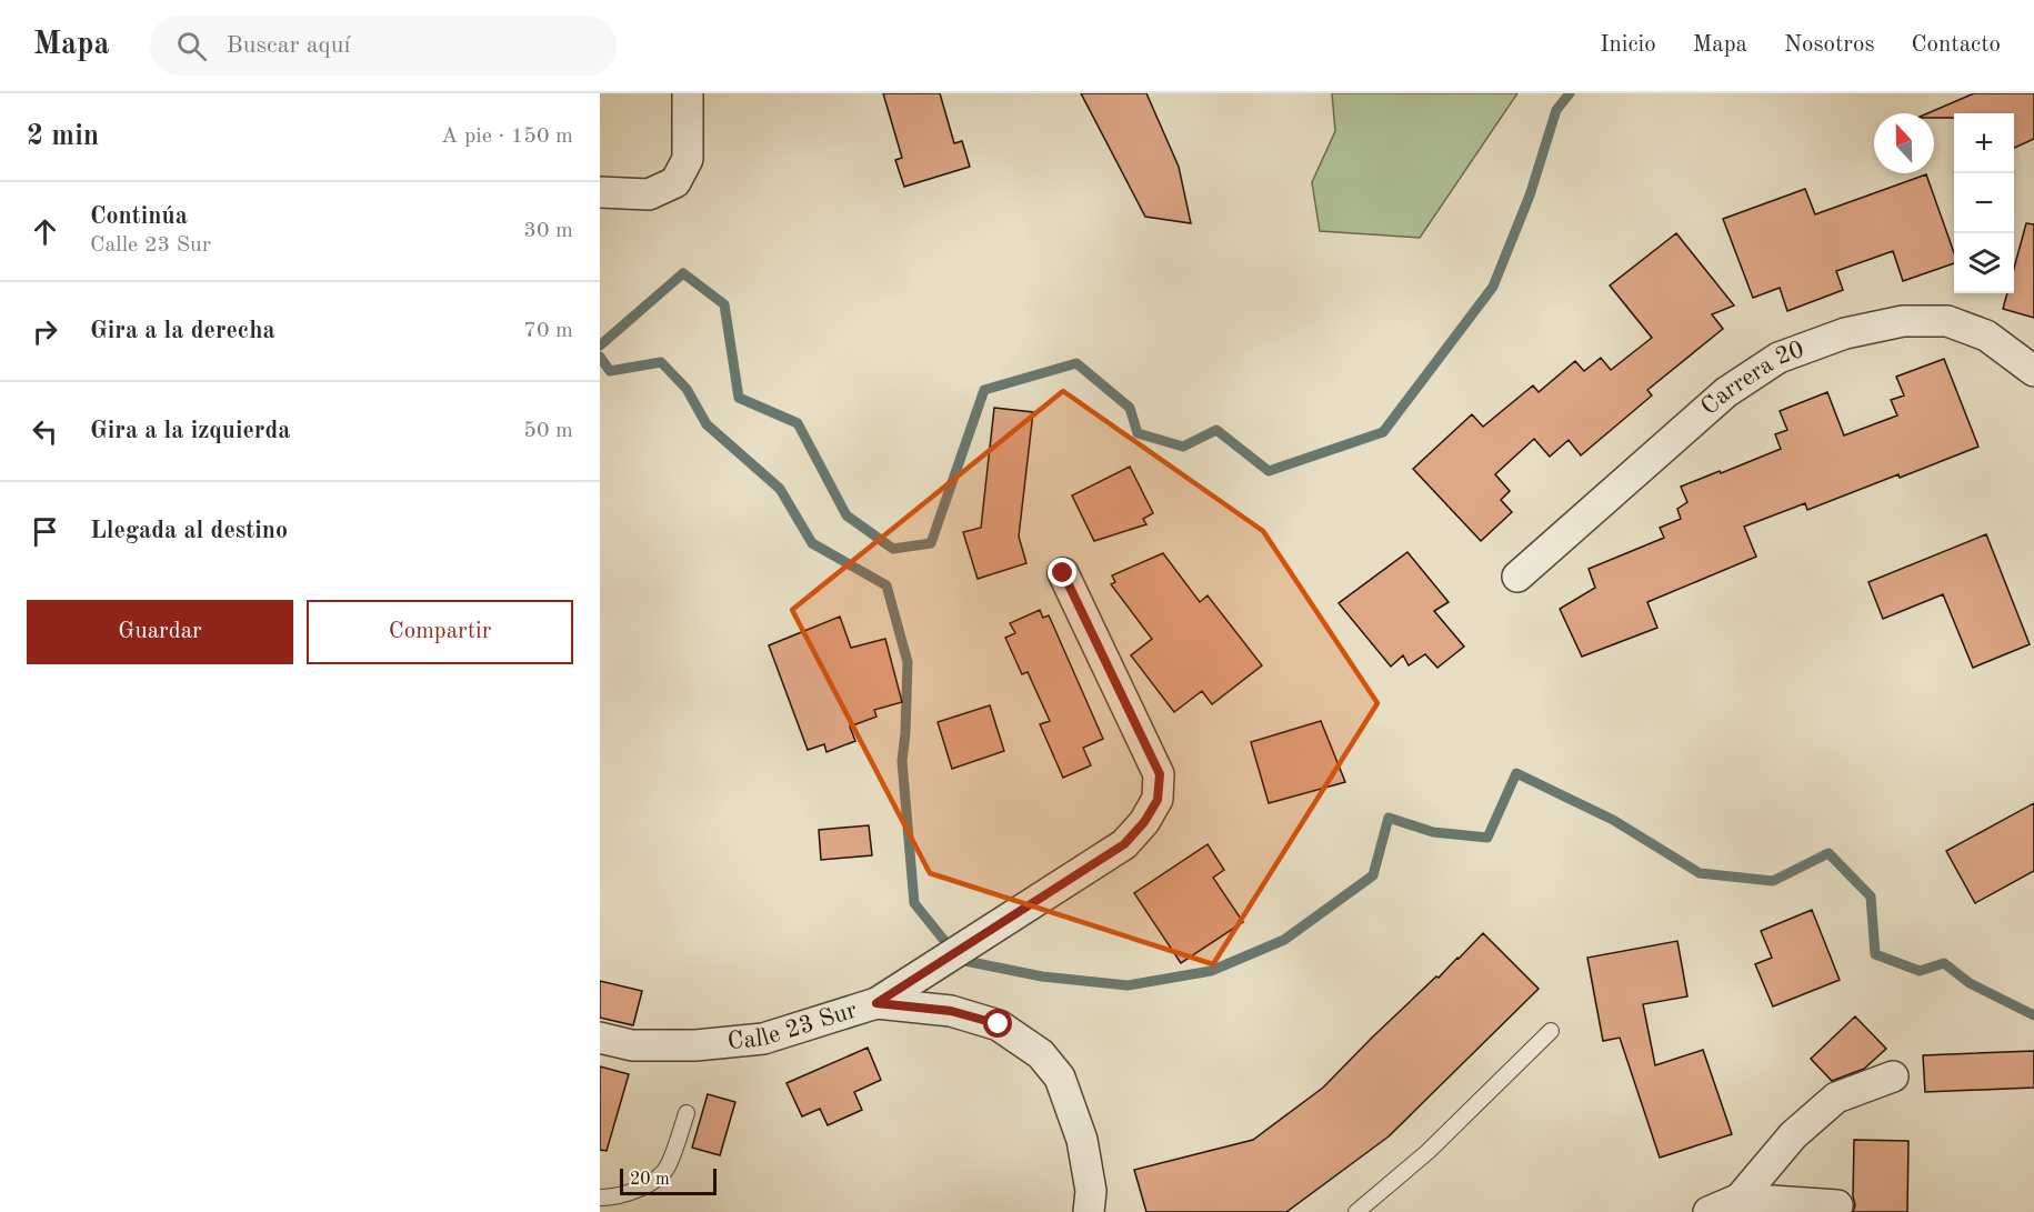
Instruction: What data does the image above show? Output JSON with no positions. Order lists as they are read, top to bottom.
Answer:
{
  "streets": {
    "street": ["Carrera 20", "Calle 23 Sur"]
  },
  "scale_bar": "20 m",
  "north": "top",
  "page": {
    "header": "Mapa",
    "search": "Buscar aquí",
    "nav": [
      "Inicio",
      "Mapa",
      "Nosotros",
      "Contacto"
    ],
    "heading": ["2 min", "A pie · 150 m"],
    "map_buttons": ["+", "−"],
    "list": [
      ["Continúa", "Calle 23 Sur", "30 m"],
      ["Gira a la derecha", "70 m"],
      ["Gira a la izquierda", "50 m"],
      "Llegada al destino"
    ],
    "buttons": ["Guardar", "Compartir"],
    "scale": "20 m"
  }
}
